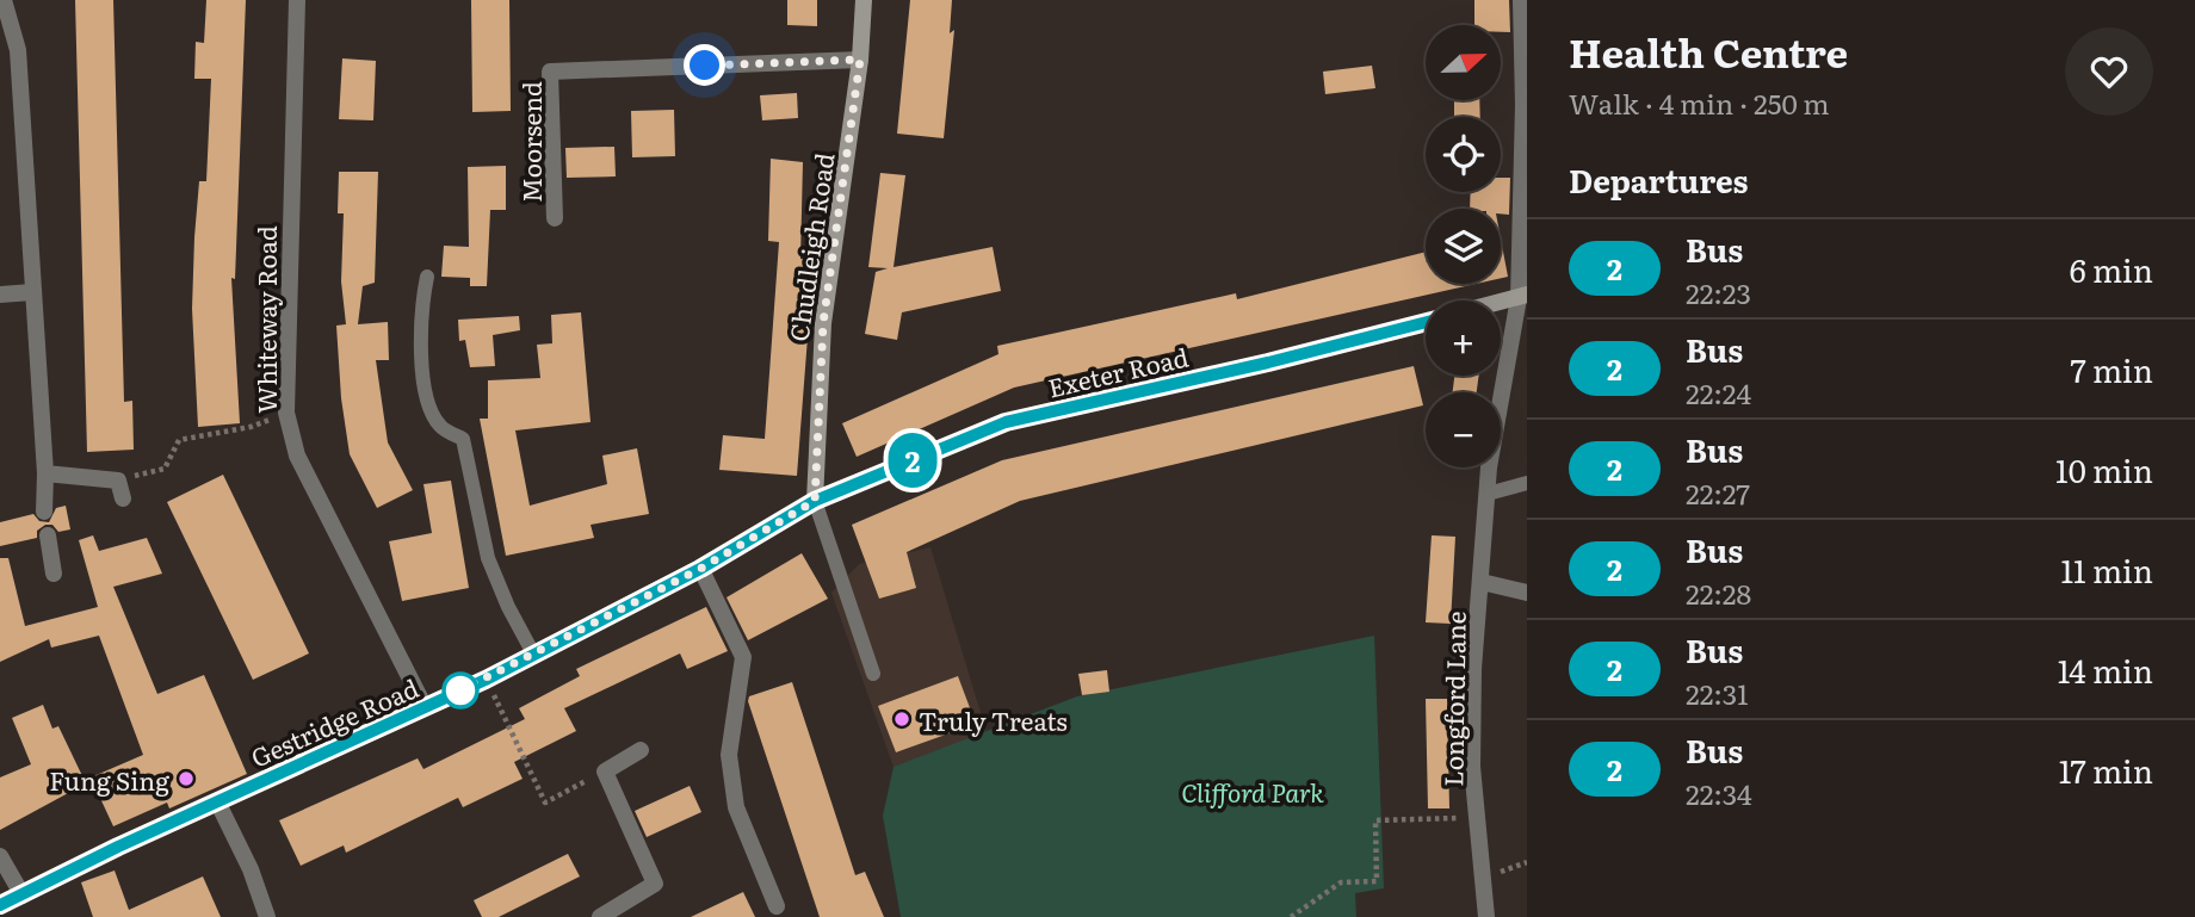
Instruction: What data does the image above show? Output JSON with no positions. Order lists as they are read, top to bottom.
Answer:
{
  "streets": {
    "main road": ["Chudleigh Road", "Exeter Road", "Gestridge Road"],
    "street": ["Moorsend", "Whiteway Road", "Longford Lane"]
  },
  "crossings": [
    ["Moorsend", "Chudleigh Road"],
    ["Chudleigh Road", "Exeter Road"],
    ["Chudleigh Road", "Gestridge Road"],
    ["Whiteway Road", "Gestridge Road"],
    ["Exeter Road", "Gestridge Road"]
  ],
  "parks": ["Clifford Park"],
  "places": ["Truly Treats", "Fung Sing"],
  "lines": ["bus line 2"],
  "north": "right",
  "page": {
    "on_map": "2",
    "heading": [
      ["Health Centre", "Walk · 4 min · 250 m"],
      "Departures"
    ],
    "map_buttons": ["+", "−"],
    "list": [
      {
        "mark": "2",
        "name": "Bus",
        "note": "22:23",
        "value": "6 min"
      },
      {
        "mark": "2",
        "name": "Bus",
        "note": "22:24",
        "value": "7 min"
      },
      {
        "mark": "2",
        "name": "Bus",
        "note": "22:27",
        "value": "10 min"
      },
      {
        "mark": "2",
        "name": "Bus",
        "note": "22:28",
        "value": "11 min"
      },
      {
        "mark": "2",
        "name": "Bus",
        "note": "22:31",
        "value": "14 min"
      },
      {
        "mark": "2",
        "name": "Bus",
        "note": "22:34",
        "value": "17 min"
      }
    ]
  }
}
